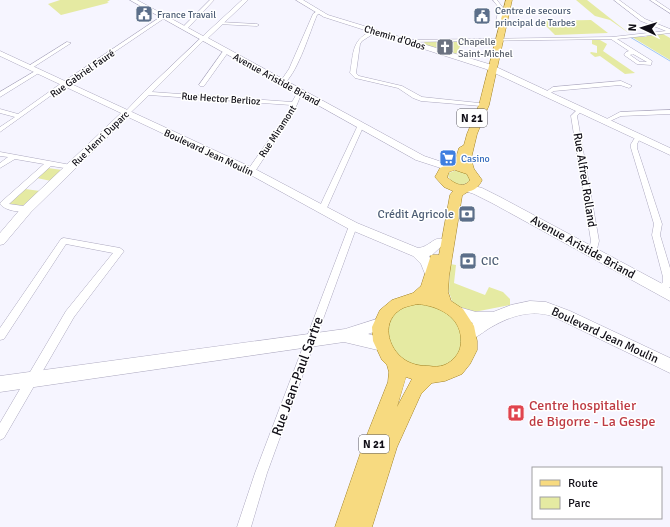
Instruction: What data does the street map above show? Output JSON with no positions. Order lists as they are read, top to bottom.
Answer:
{
  "streets": {
    "main road": ["N 21"],
    "street": [
      "Chemin d'Odos",
      "Rue Gabriel Fauré",
      "Avenue Aristide Briand",
      "Rue Hector Berlioz",
      "Rue Miramont",
      "Rue Henri Duparc",
      "Boulevard Jean Moulin",
      "Rue Alfred Rolland",
      "Rue Jean-Paul Sartre"
    ]
  },
  "crossings": [
    ["Chemin d'Odos", "N 21"],
    ["Chemin d'Odos", "Rue Alfred Rolland"],
    ["Rue Gabriel Fauré", "Avenue Aristide Briand"],
    ["Rue Gabriel Fauré", "Boulevard Jean Moulin"],
    ["Avenue Aristide Briand", "N 21"],
    ["Avenue Aristide Briand", "Rue Miramont"],
    ["Avenue Aristide Briand", "Rue Henri Duparc"],
    ["Avenue Aristide Briand", "Rue Alfred Rolland"],
    ["Rue Hector Berlioz", "Rue Miramont"],
    ["Rue Hector Berlioz", "Rue Henri Duparc"],
    ["N 21", "Boulevard Jean Moulin"],
    ["Rue Miramont", "Boulevard Jean Moulin"],
    ["Rue Henri Duparc", "Boulevard Jean Moulin"],
    ["Boulevard Jean Moulin", "Rue Jean-Paul Sartre"]
  ],
  "places": {
    "public building": ["France Travail", "Centre de secours principal de Tarbes"],
    "church": ["Chapelle Saint-Michel"],
    "supermarket": ["Casino"],
    "bank": ["Crédit Agricole", "CIC"],
    "hospital": ["Centre hospitalier de Bigorre - La Gespe"]
  },
  "legend": ["Route", "Parc"],
  "north": "left"
}
